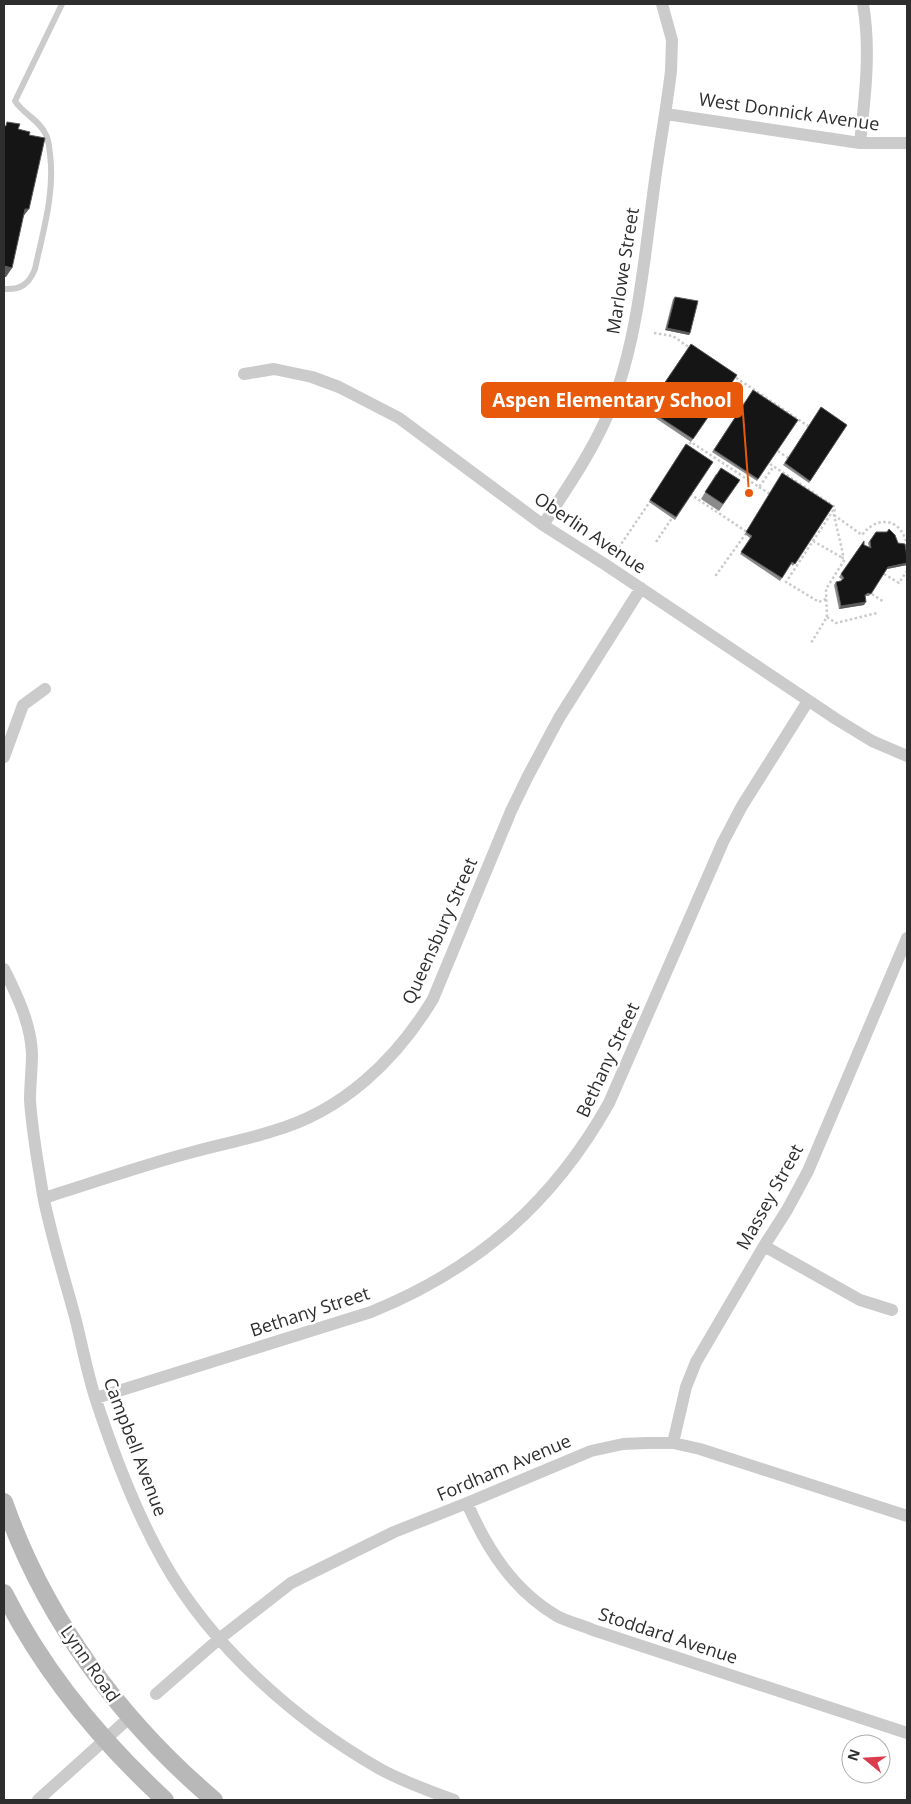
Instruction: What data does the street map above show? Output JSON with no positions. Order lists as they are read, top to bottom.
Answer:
{
  "streets": {
    "main road": ["Lynn Road"],
    "street": [
      "West Donnick Avenue",
      "Marlowe Street",
      "Oberlin Avenue",
      "Queensbury Street",
      "Bethany Street",
      "Massey Street",
      "Campbell Avenue",
      "Fordham Avenue",
      "Stoddard Avenue"
    ]
  },
  "crossings": [
    ["West Donnick Avenue", "Marlowe Street"],
    ["Marlowe Street", "Oberlin Avenue"],
    ["Oberlin Avenue", "Queensbury Street"],
    ["Oberlin Avenue", "Bethany Street"],
    ["Queensbury Street", "Campbell Avenue"],
    ["Bethany Street", "Campbell Avenue"],
    ["Massey Street", "Fordham Avenue"],
    ["Campbell Avenue", "Fordham Avenue"],
    ["Fordham Avenue", "Stoddard Avenue"]
  ],
  "places": ["Aspen Elementary School"],
  "north": "left"
}
